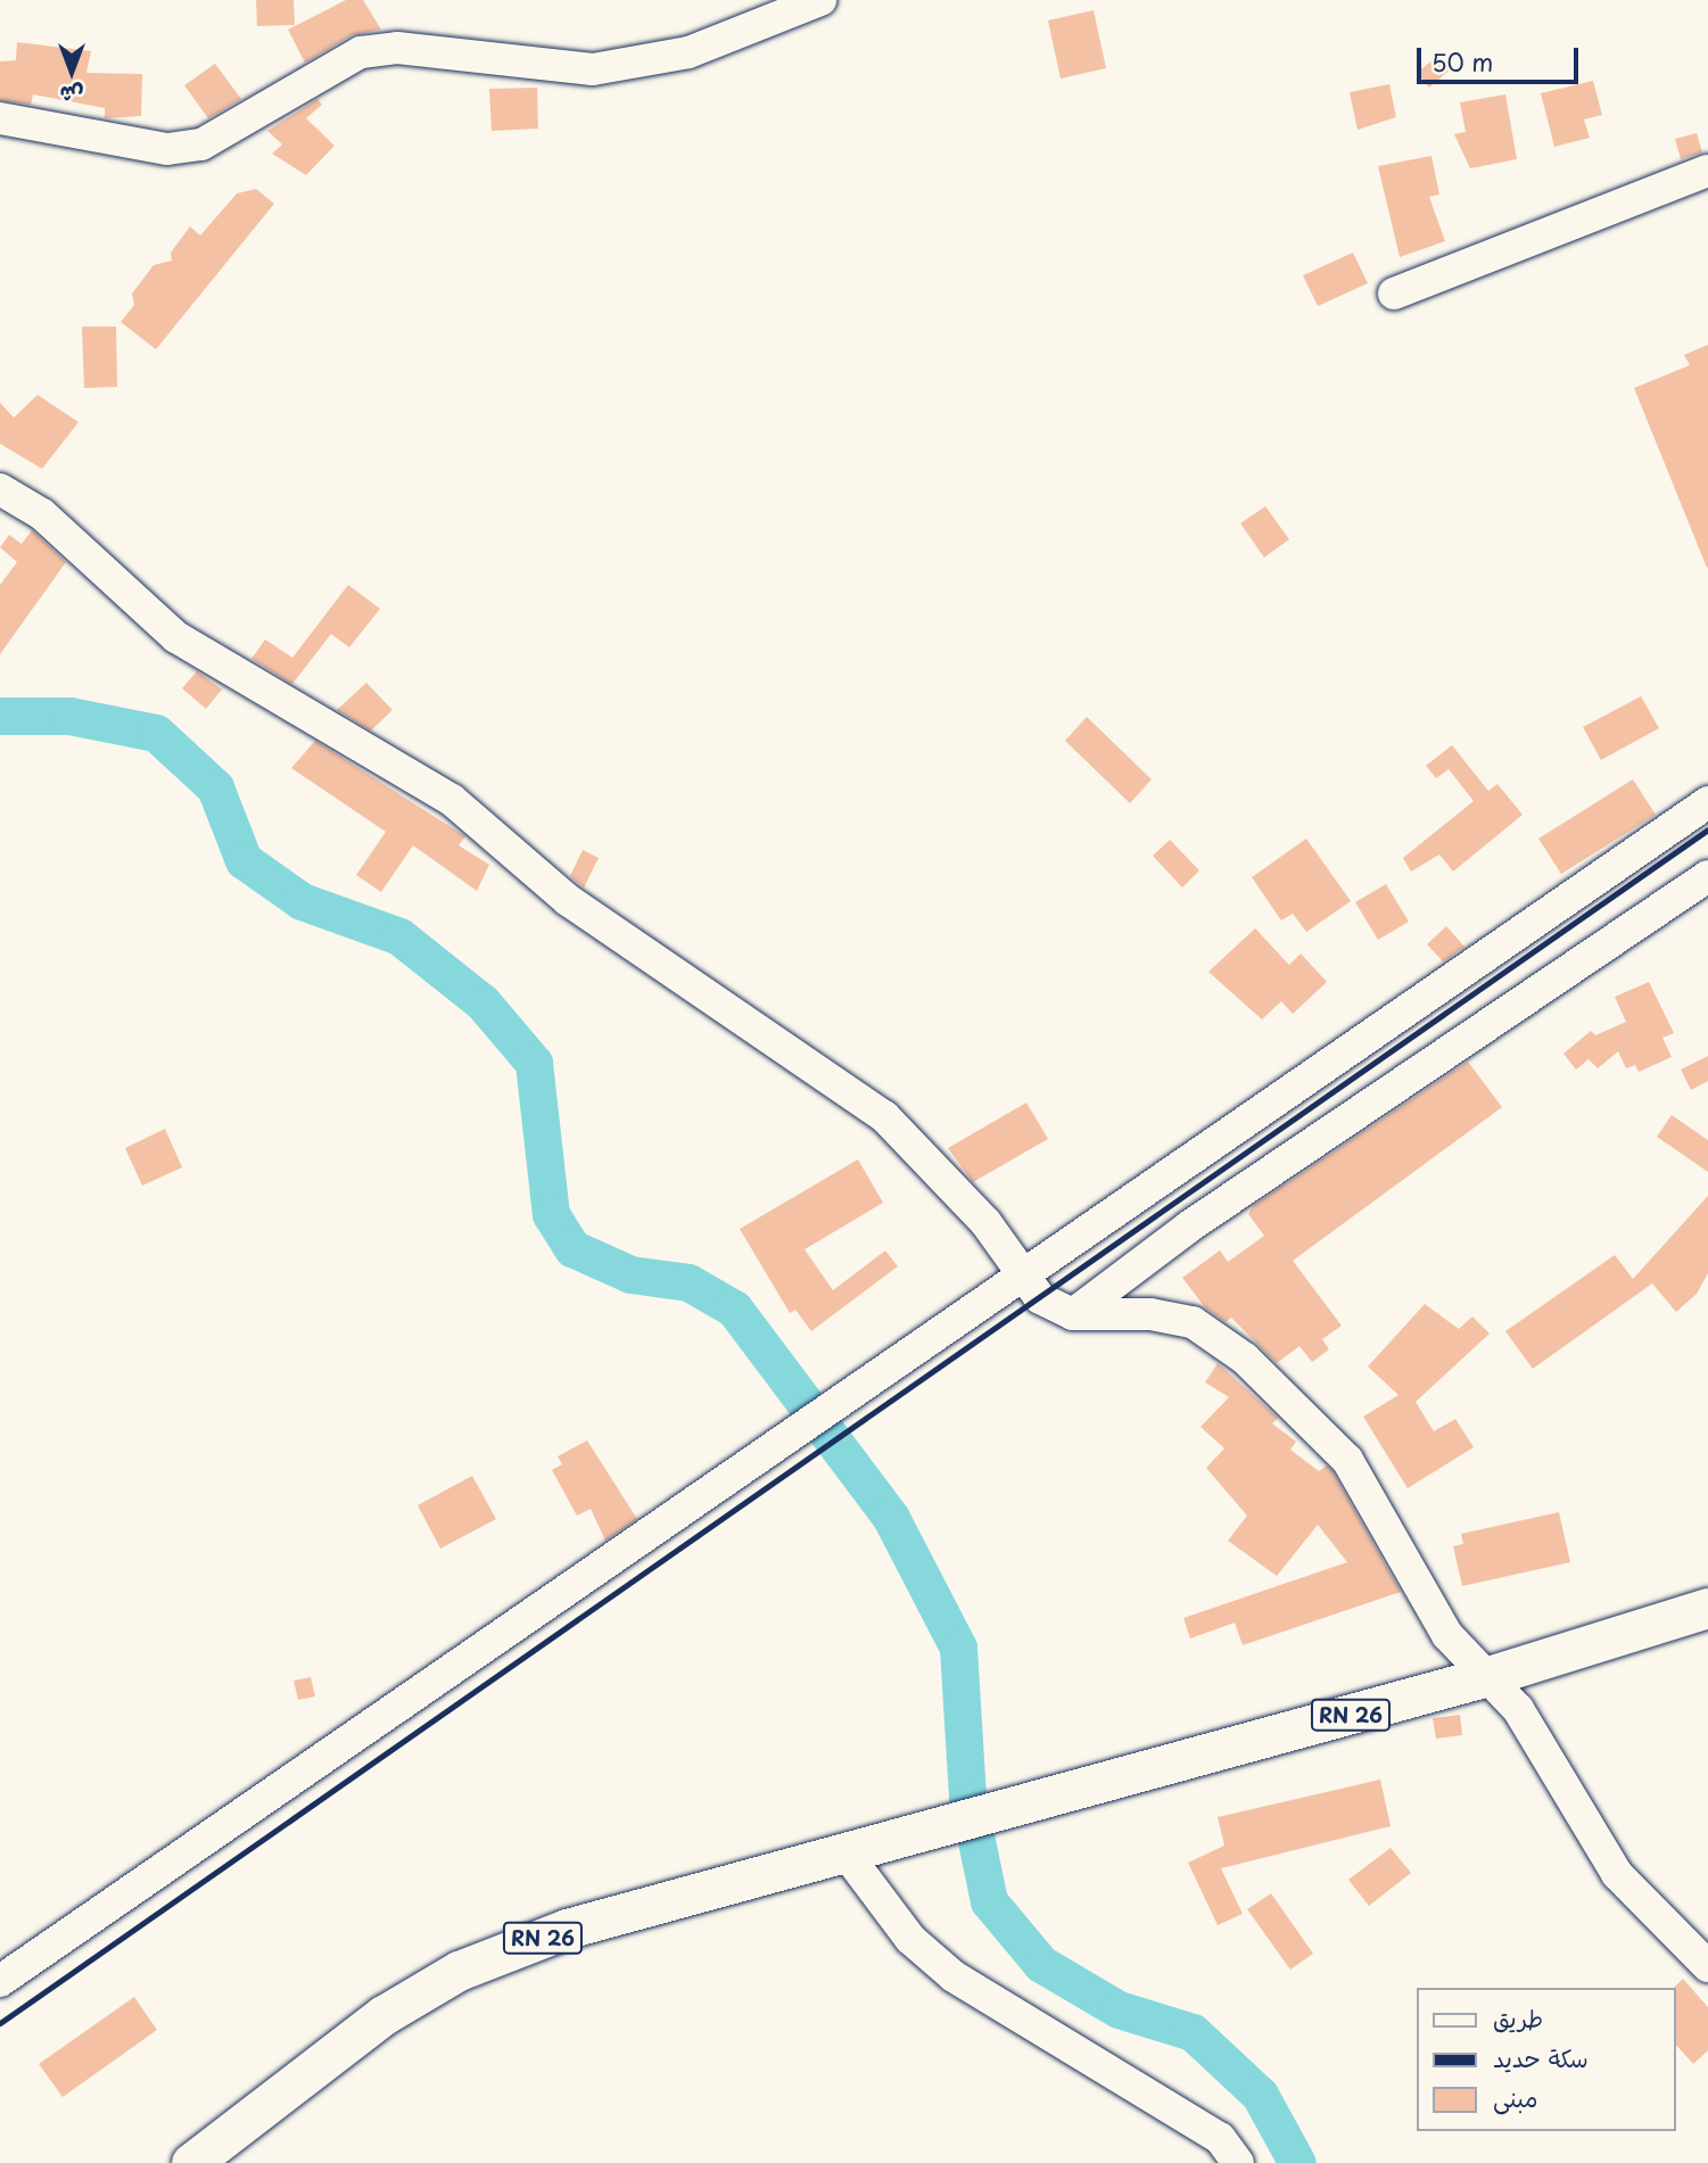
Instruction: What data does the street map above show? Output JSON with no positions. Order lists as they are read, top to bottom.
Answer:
{
  "streets": {
    "main road": ["RN 26"]
  },
  "legend": ["طريق", "سكة حديد", "مبنى"],
  "scale_bar": "50 m",
  "north": "bottom"
}
